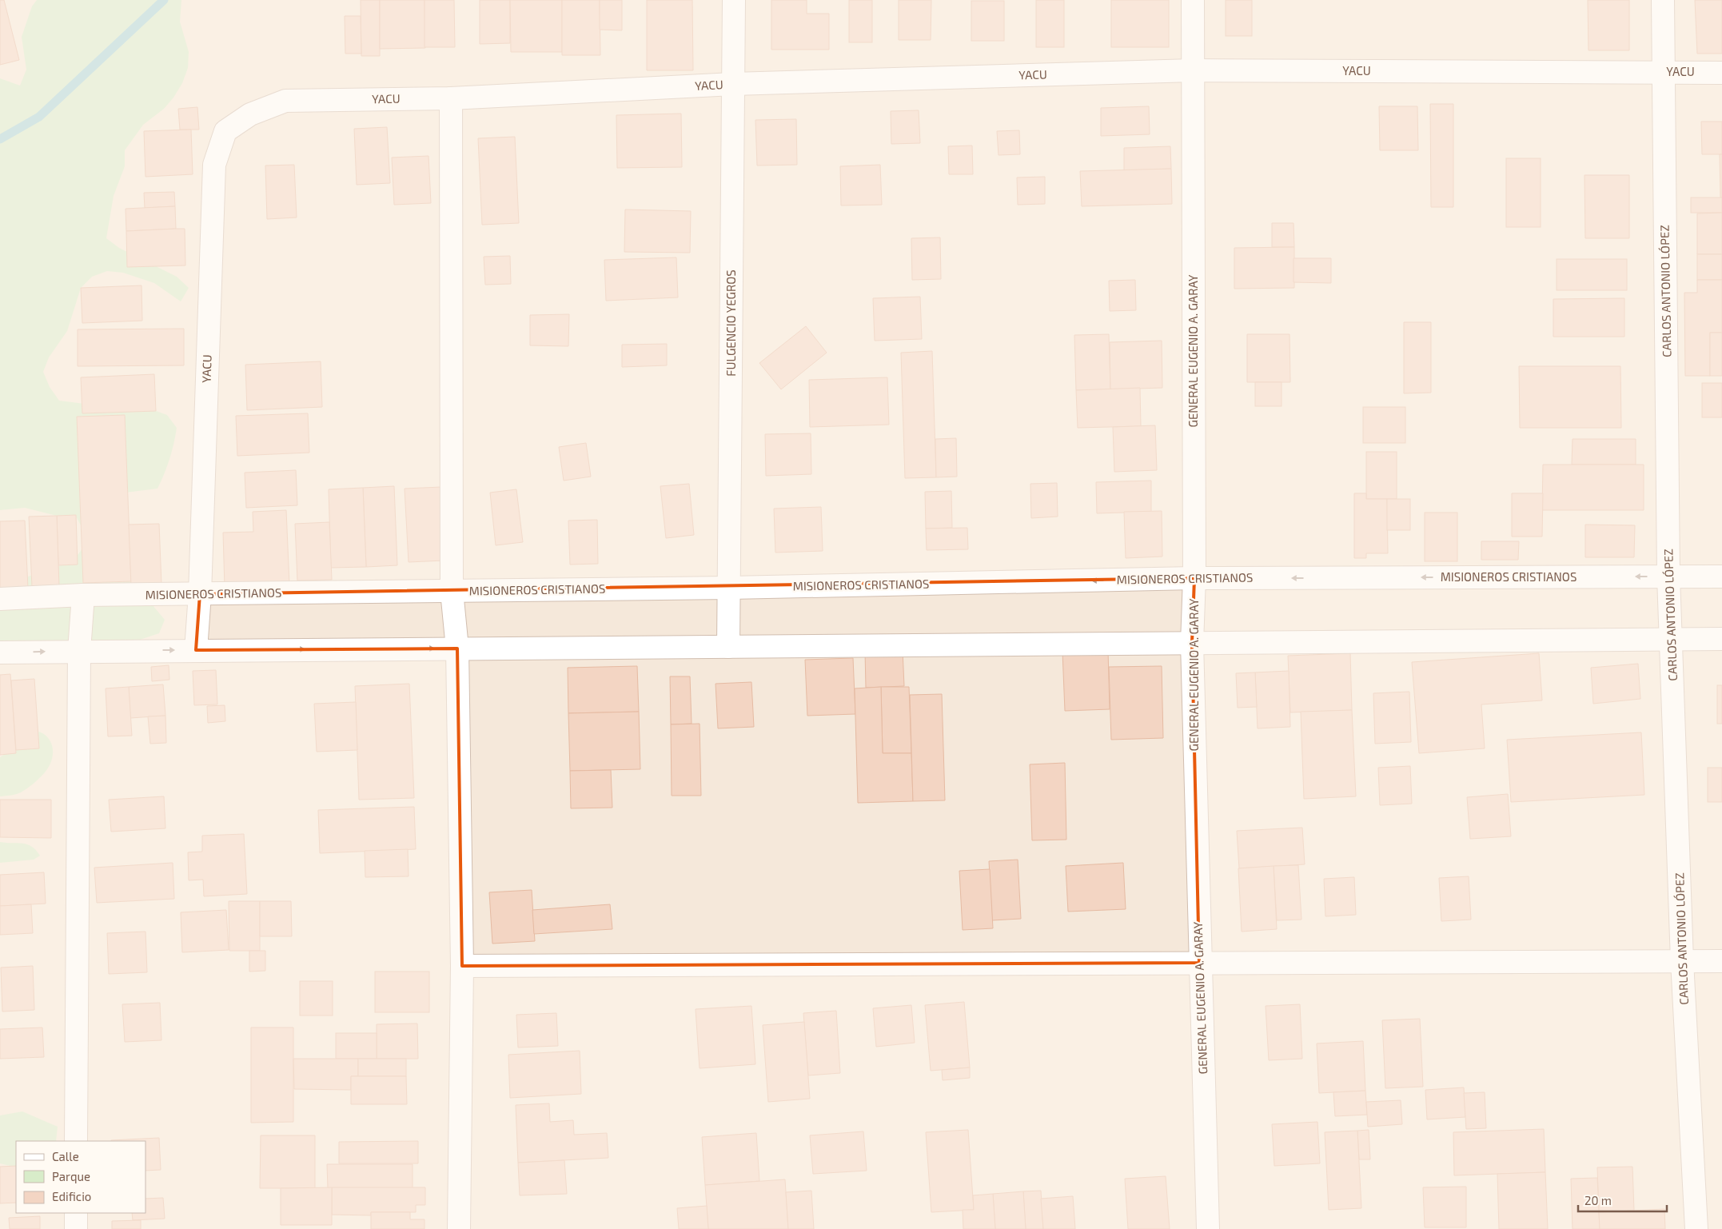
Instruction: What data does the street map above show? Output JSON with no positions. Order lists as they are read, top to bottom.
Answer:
{
  "streets": {
    "street": [
      "YACU",
      "CARLOS ANTONIO LÓPEZ",
      "FULGENCIO YEGROS",
      "GENERAL EUGENIO A. GARAY",
      "MISIONEROS CRISTIANOS"
    ]
  },
  "crossings": [
    ["YACU", "CARLOS ANTONIO LÓPEZ"],
    ["YACU", "FULGENCIO YEGROS"],
    ["YACU", "GENERAL EUGENIO A. GARAY"],
    ["YACU", "MISIONEROS CRISTIANOS"],
    ["CARLOS ANTONIO LÓPEZ", "MISIONEROS CRISTIANOS"],
    ["FULGENCIO YEGROS", "MISIONEROS CRISTIANOS"],
    ["GENERAL EUGENIO A. GARAY", "MISIONEROS CRISTIANOS"]
  ],
  "legend": ["Calle", "Parque", "Edificio"],
  "scale_bar": "20 m"
}
